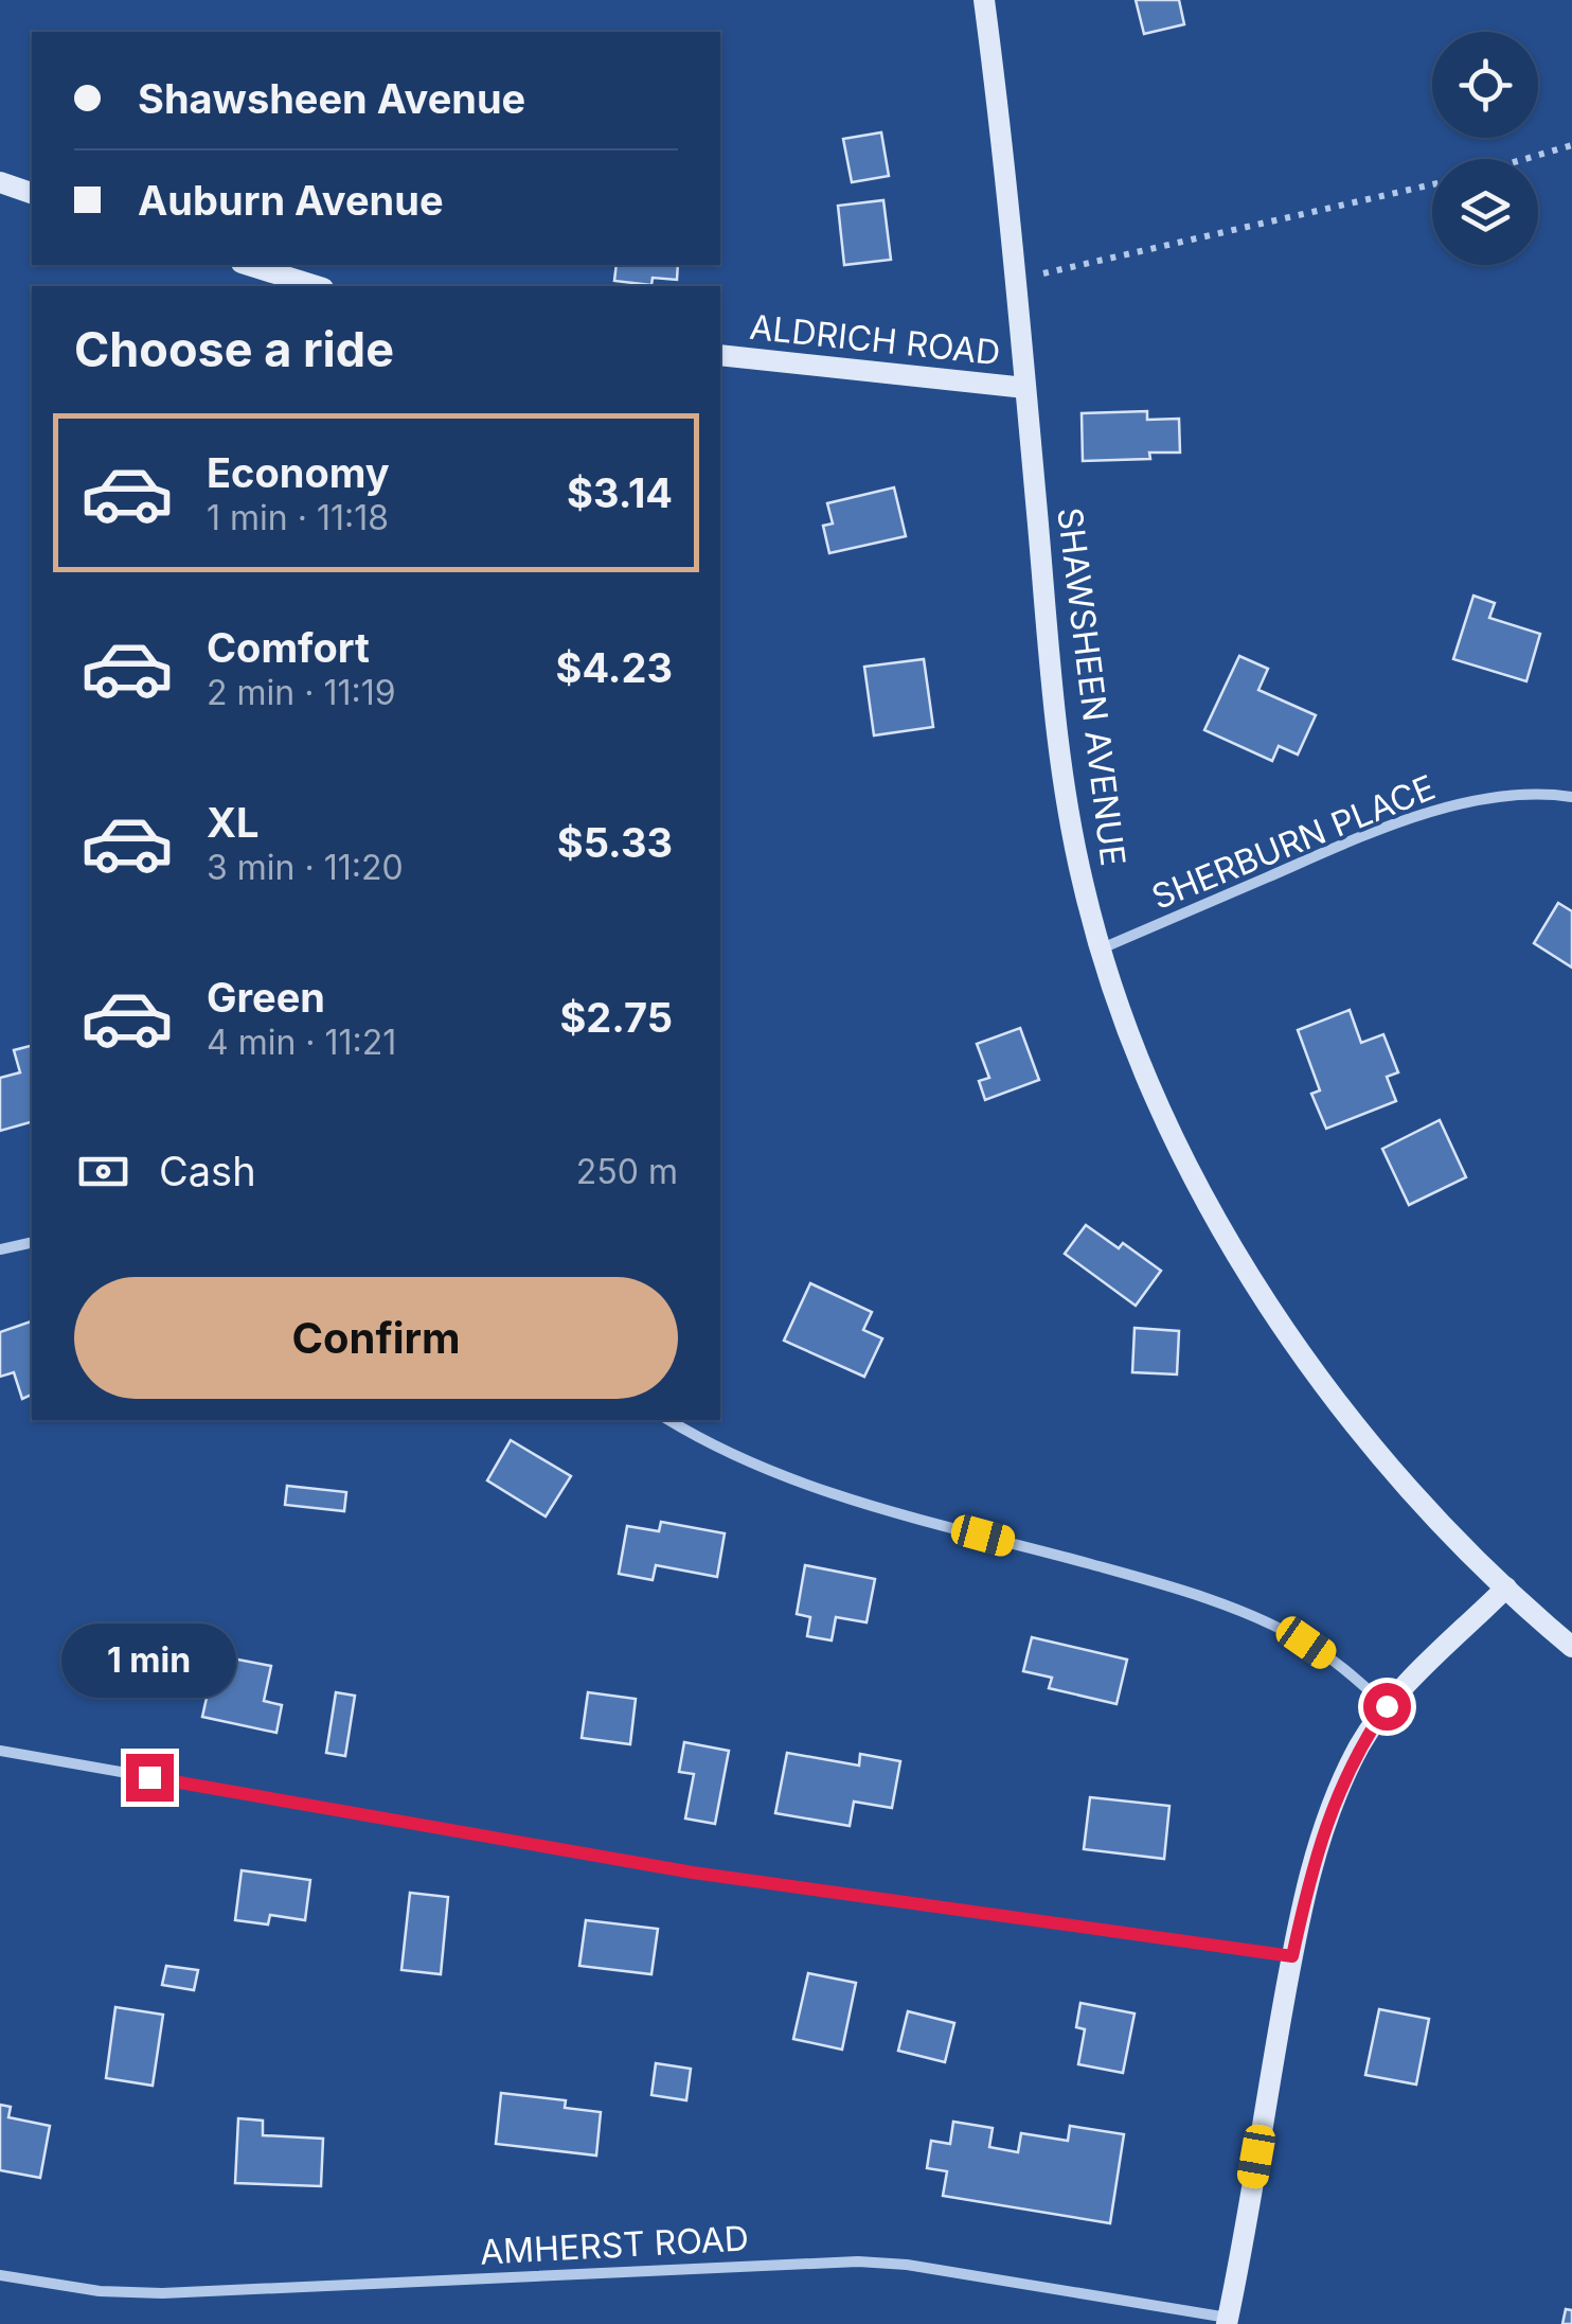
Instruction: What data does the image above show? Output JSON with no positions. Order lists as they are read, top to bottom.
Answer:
{
  "streets": {
    "main road": ["ALDRICH ROAD", "SHAWSHEEN AVENUE"],
    "street": ["SHERBURN PLACE", "AMHERST ROAD"]
  },
  "crossings": [
    ["ALDRICH ROAD", "SHAWSHEEN AVENUE"],
    ["SHAWSHEEN AVENUE", "SHERBURN PLACE"]
  ],
  "page": {
    "banner": ["Shawsheen Avenue", "Auburn Avenue"],
    "heading": "Choose a ride",
    "list": [
      {
        "name": "Economy",
        "note": "1 min · 11:18",
        "value": "$3.14"
      },
      {
        "name": "Comfort",
        "note": "2 min · 11:19",
        "value": "$4.23"
      },
      {
        "name": "XL",
        "note": "3 min · 11:20",
        "value": "$5.33"
      },
      {
        "name": "Green",
        "note": "4 min · 11:21",
        "value": "$2.75"
      }
    ],
    "pay": ["Cash", "250 m"],
    "buttons": "Confirm",
    "bubble": "1 min"
  }
}
